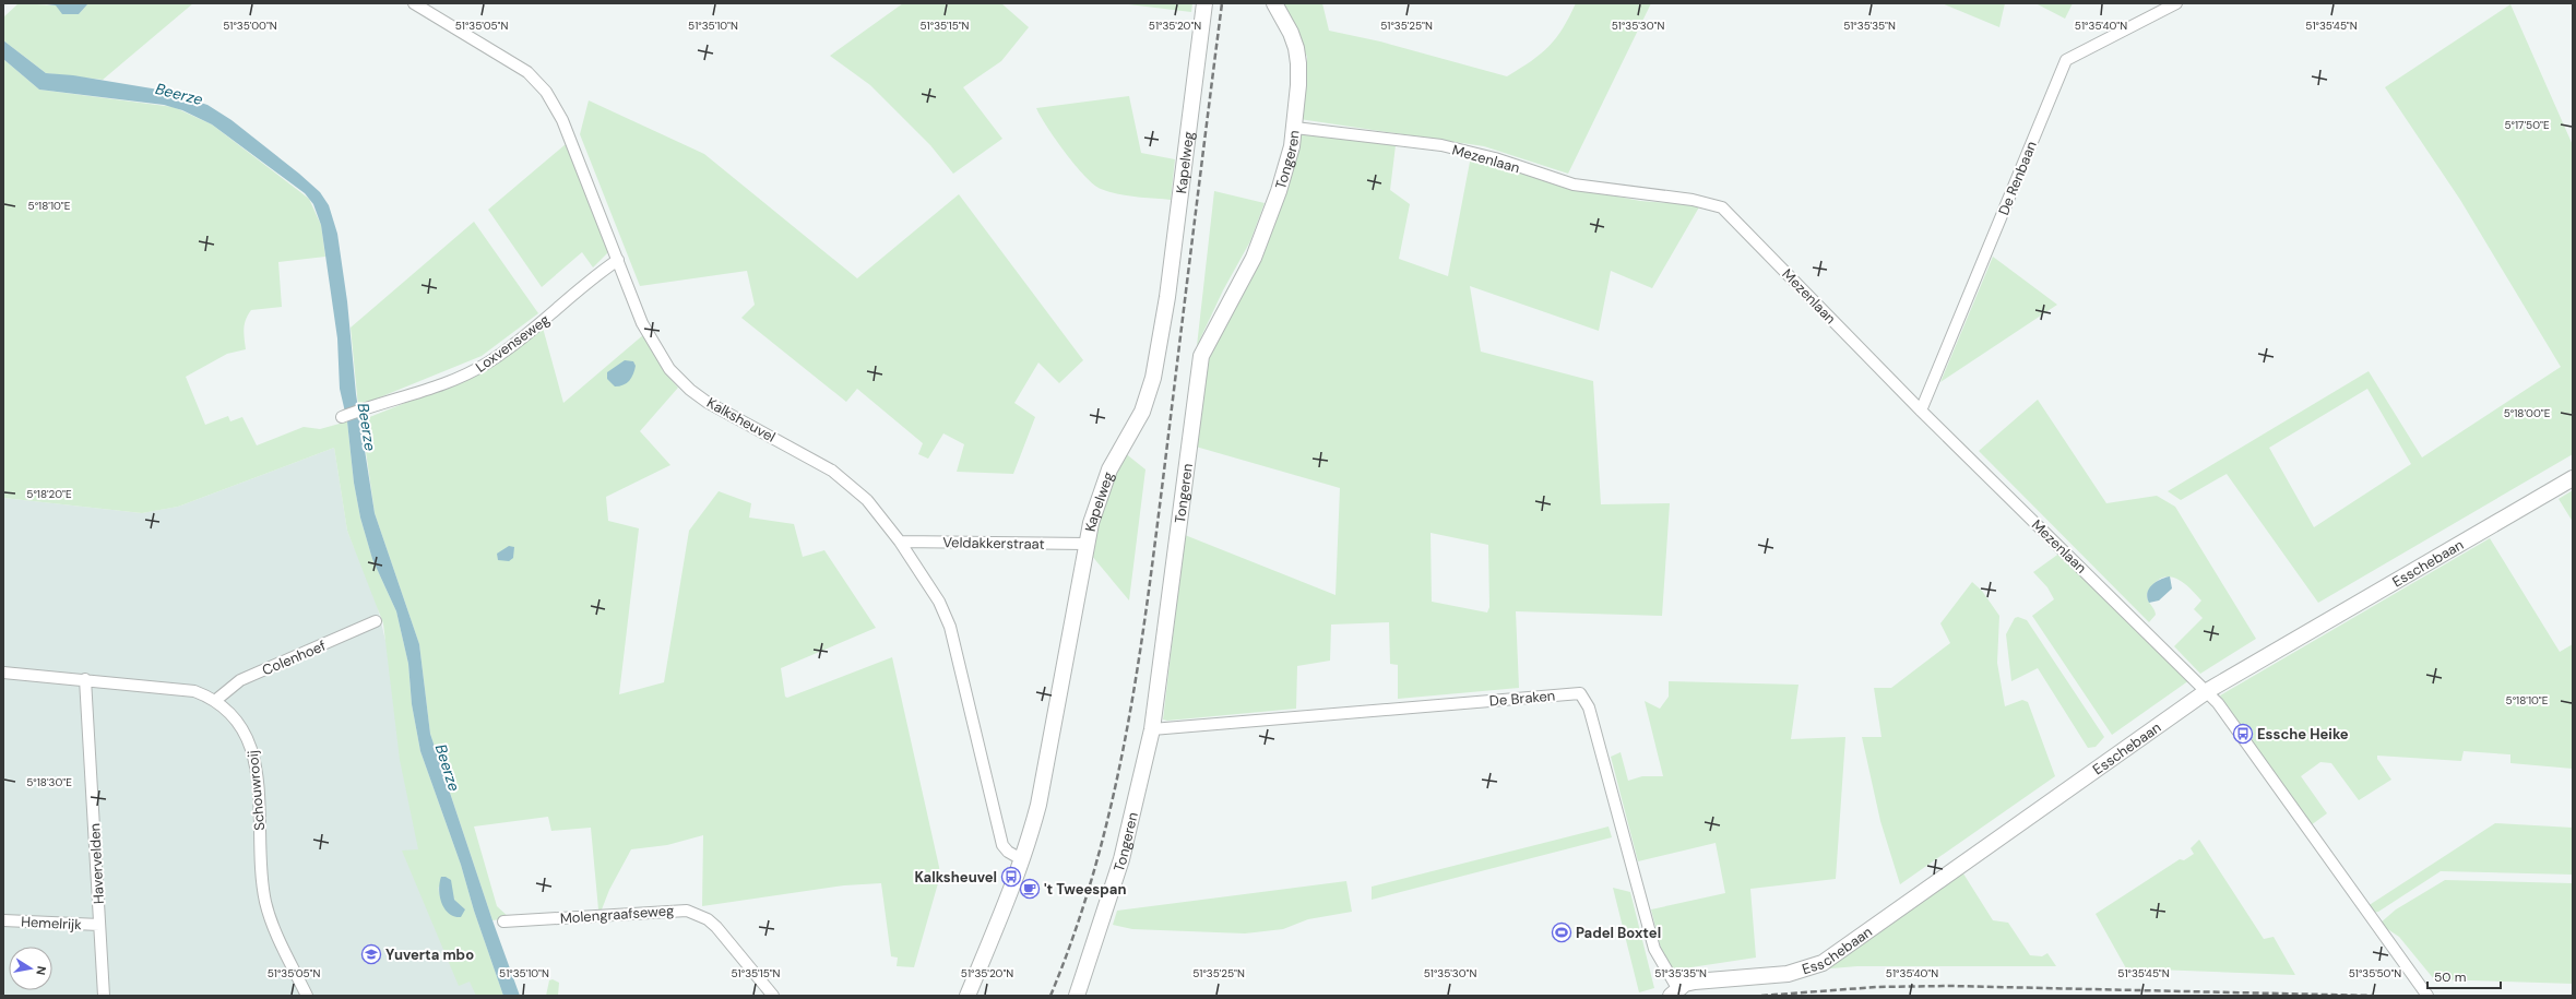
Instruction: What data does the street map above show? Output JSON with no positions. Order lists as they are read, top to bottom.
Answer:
{
  "streets": {
    "street": [
      "Mezenlaan",
      "Tongeren",
      "Kapelweg",
      "De Renbaan",
      "Loxvenseweg",
      "Kalksheuvel",
      "Veldakkerstraat",
      "Esschebaan",
      "Colenhoef",
      "De Braken",
      "Schouwrooij",
      "Havervelden",
      "Molengraafseweg",
      "Hemelrijk"
    ]
  },
  "crossings": [
    ["Mezenlaan", "Tongeren"],
    ["Mezenlaan", "De Renbaan"],
    ["Mezenlaan", "Esschebaan"],
    ["Tongeren", "De Braken"],
    ["Kapelweg", "Kalksheuvel"],
    ["Kapelweg", "Veldakkerstraat"],
    ["Loxvenseweg", "Kalksheuvel"],
    ["Kalksheuvel", "Veldakkerstraat"],
    ["Esschebaan", "De Braken"],
    ["Colenhoef", "Schouwrooij"],
    ["Schouwrooij", "Havervelden"],
    ["Havervelden", "Hemelrijk"]
  ],
  "water": ["Beerze"],
  "places": {
    "bus stop": ["Essche Heike", "Kalksheuvel"],
    "cafe": ["'t Tweespan"],
    "sports": ["Padel Boxtel"],
    "school or university": ["Yuverta mbo"]
  },
  "scale_bar": "50 m",
  "north": "right",
  "coordinates": [
    "51°35'00\"N",
    "51°35'05\"N",
    "51°35'10\"N",
    "51°35'15\"N",
    "51°35'20\"N",
    "51°35'25\"N",
    "51°35'30\"N",
    "51°35'35\"N",
    "51°35'40\"N",
    "51°35'45\"N",
    "5°17'50\"E",
    "5°18'10\"E",
    "5°18'00\"E",
    "5°18'20\"E",
    "5°18'30\"E",
    "51°35'50\"N"
  ]
}
